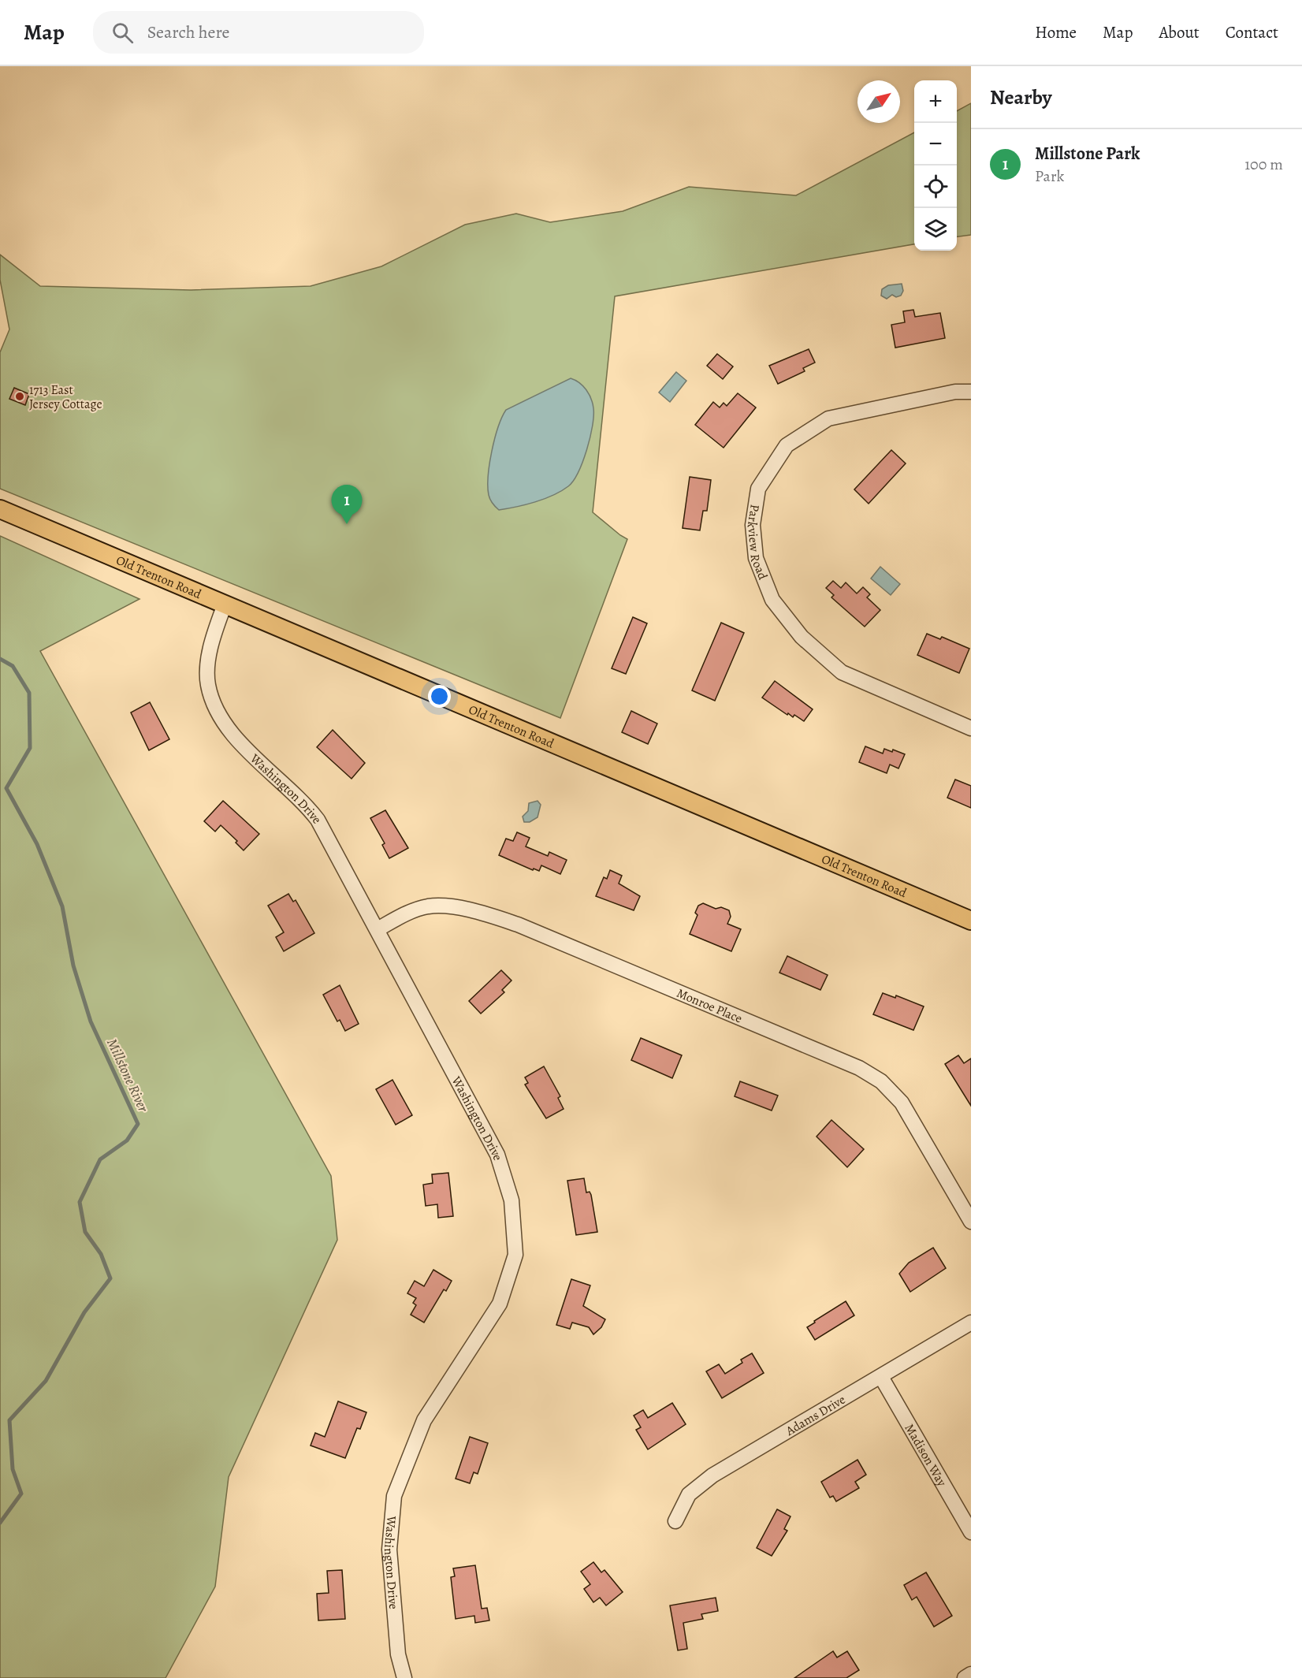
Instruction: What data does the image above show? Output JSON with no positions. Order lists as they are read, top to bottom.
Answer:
{
  "streets": {
    "main road": ["Old Trenton Road"],
    "street": [
      "Parkview Road",
      "Washington Drive",
      "Monroe Place",
      "Adams Drive",
      "Madison Way"
    ]
  },
  "crossings": [
    ["Old Trenton Road", "Washington Drive"],
    ["Washington Drive", "Monroe Place"],
    ["Adams Drive", "Madison Way"]
  ],
  "water": ["Millstone River"],
  "places": ["1713 East Jersey Cottage"],
  "north": "top right",
  "page": {
    "header": "Map",
    "search": "Search here",
    "nav": [
      "Home",
      "Map",
      "About",
      "Contact"
    ],
    "heading": "Nearby",
    "map_buttons": ["+", "−"],
    "list": [
      {
        "mark": "1",
        "name": "Millstone Park",
        "note": "Park",
        "value": "100 m"
      }
    ],
    "pins": "1"
  }
}
